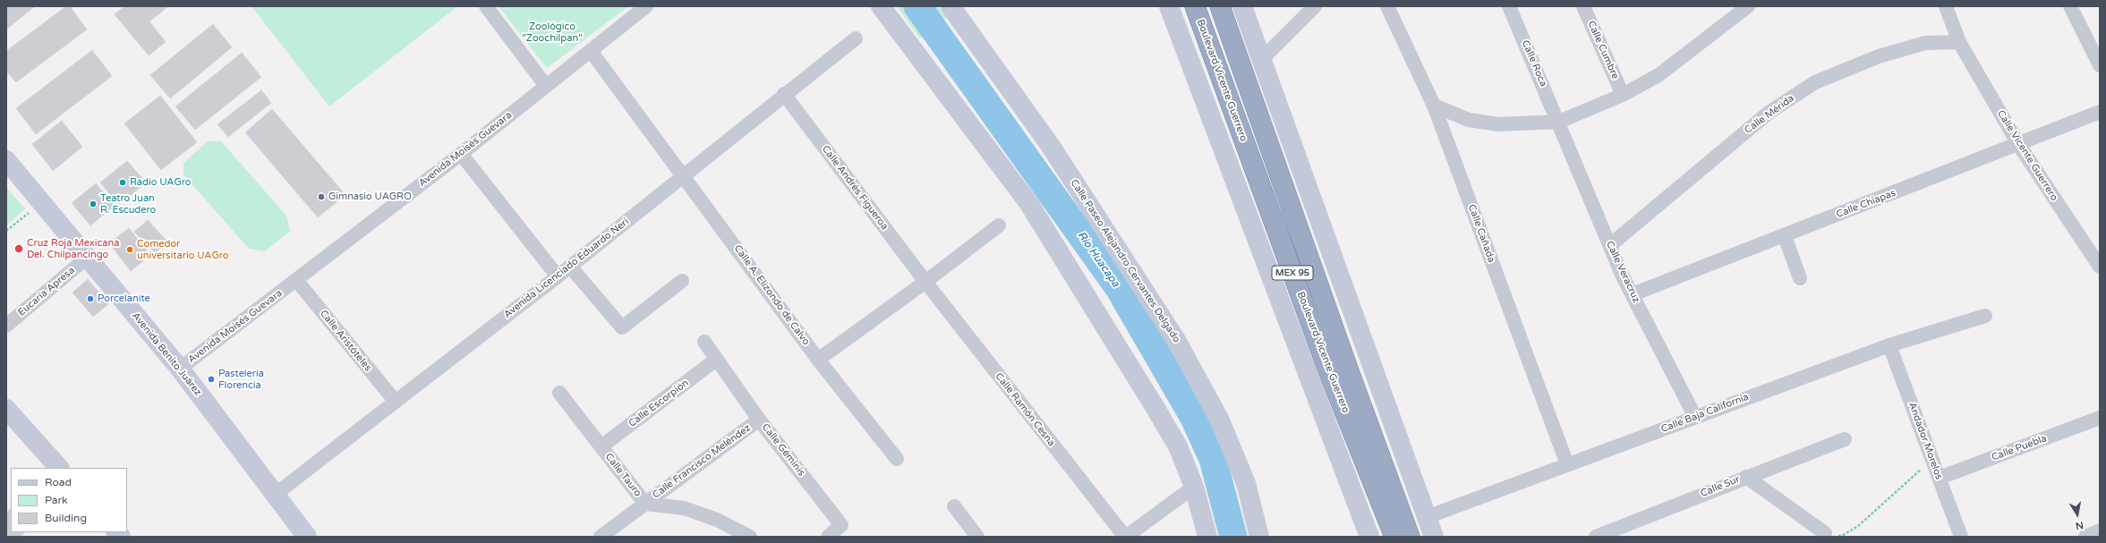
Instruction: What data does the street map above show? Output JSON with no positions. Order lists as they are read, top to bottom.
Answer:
{
  "streets": {
    "highway": ["Boulevard Vicente Guerrero", "MEX 95"],
    "main road": ["Calle Paseo Alejandro Cervantes Delgado", "Avenida Benito Juárez"],
    "street": [
      "Calle Cumbre",
      "Calle Roca",
      "Calle Mérida",
      "Avenida Moisés Guevara",
      "Calle Vicente Guerrero",
      "Calle Andrés Figueroa",
      "Calle Chiapas",
      "Calle Cañada",
      "Avenida Licenciado Eduardo Neri",
      "Calle Veracruz",
      "Eucaria Apresa",
      "Calle A. Elizondo de Calvo",
      "Calle Aristóteles",
      "Calle Escorpión",
      "Calle Ramón Cesna",
      "Calle Baja California",
      "Andador Morelos",
      "Calle Puebla",
      "Calle Géminis",
      "Calle Francisco Meléndez",
      "Calle Tauro",
      "Calle Sur"
    ]
  },
  "crossings": [
    ["Calle Roca", "Calle Veracruz"],
    ["Calle Mérida", "Calle Vicente Guerrero"],
    ["Calle Mérida", "Calle Veracruz"],
    ["Avenida Moisés Guevara", "Calle A. Elizondo de Calvo"],
    ["Avenida Moisés Guevara", "Calle Aristóteles"],
    ["Avenida Moisés Guevara", "Avenida Benito Juárez"],
    ["Calle Vicente Guerrero", "Calle Chiapas"],
    ["Calle Andrés Figueroa", "Avenida Licenciado Eduardo Neri"],
    ["Calle Andrés Figueroa", "Calle Ramón Cesna"],
    ["Calle Chiapas", "Calle Veracruz"],
    ["Calle Cañada", "Calle Baja California"],
    ["Avenida Licenciado Eduardo Neri", "Calle A. Elizondo de Calvo"],
    ["Avenida Licenciado Eduardo Neri", "Calle Aristóteles"],
    ["Avenida Licenciado Eduardo Neri", "Avenida Benito Juárez"],
    ["Calle Veracruz", "Calle Baja California"],
    ["Eucaria Apresa", "Avenida Benito Juárez"],
    ["Calle Escorpión", "Calle Géminis"],
    ["Calle Escorpión", "Calle Tauro"],
    ["Calle Baja California", "Andador Morelos"],
    ["Andador Morelos", "Calle Puebla"],
    ["Calle Géminis", "Calle Francisco Meléndez"],
    ["Calle Francisco Meléndez", "Calle Tauro"]
  ],
  "water": ["Río Huacapa"],
  "parks": ["Zoológico \"Zoochilpan\""],
  "places": [
    "Radio UAGro",
    "Gimnasio UAGRO",
    "Teatro Juan R. Escudero",
    "Cruz Roja Mexicana Del. Chilpancingo",
    "Comedor universitario UAGro",
    "Porcelanite",
    "Pastelería Florencia"
  ],
  "legend": ["Road", "Park", "Building"],
  "north": "bottom"
}
